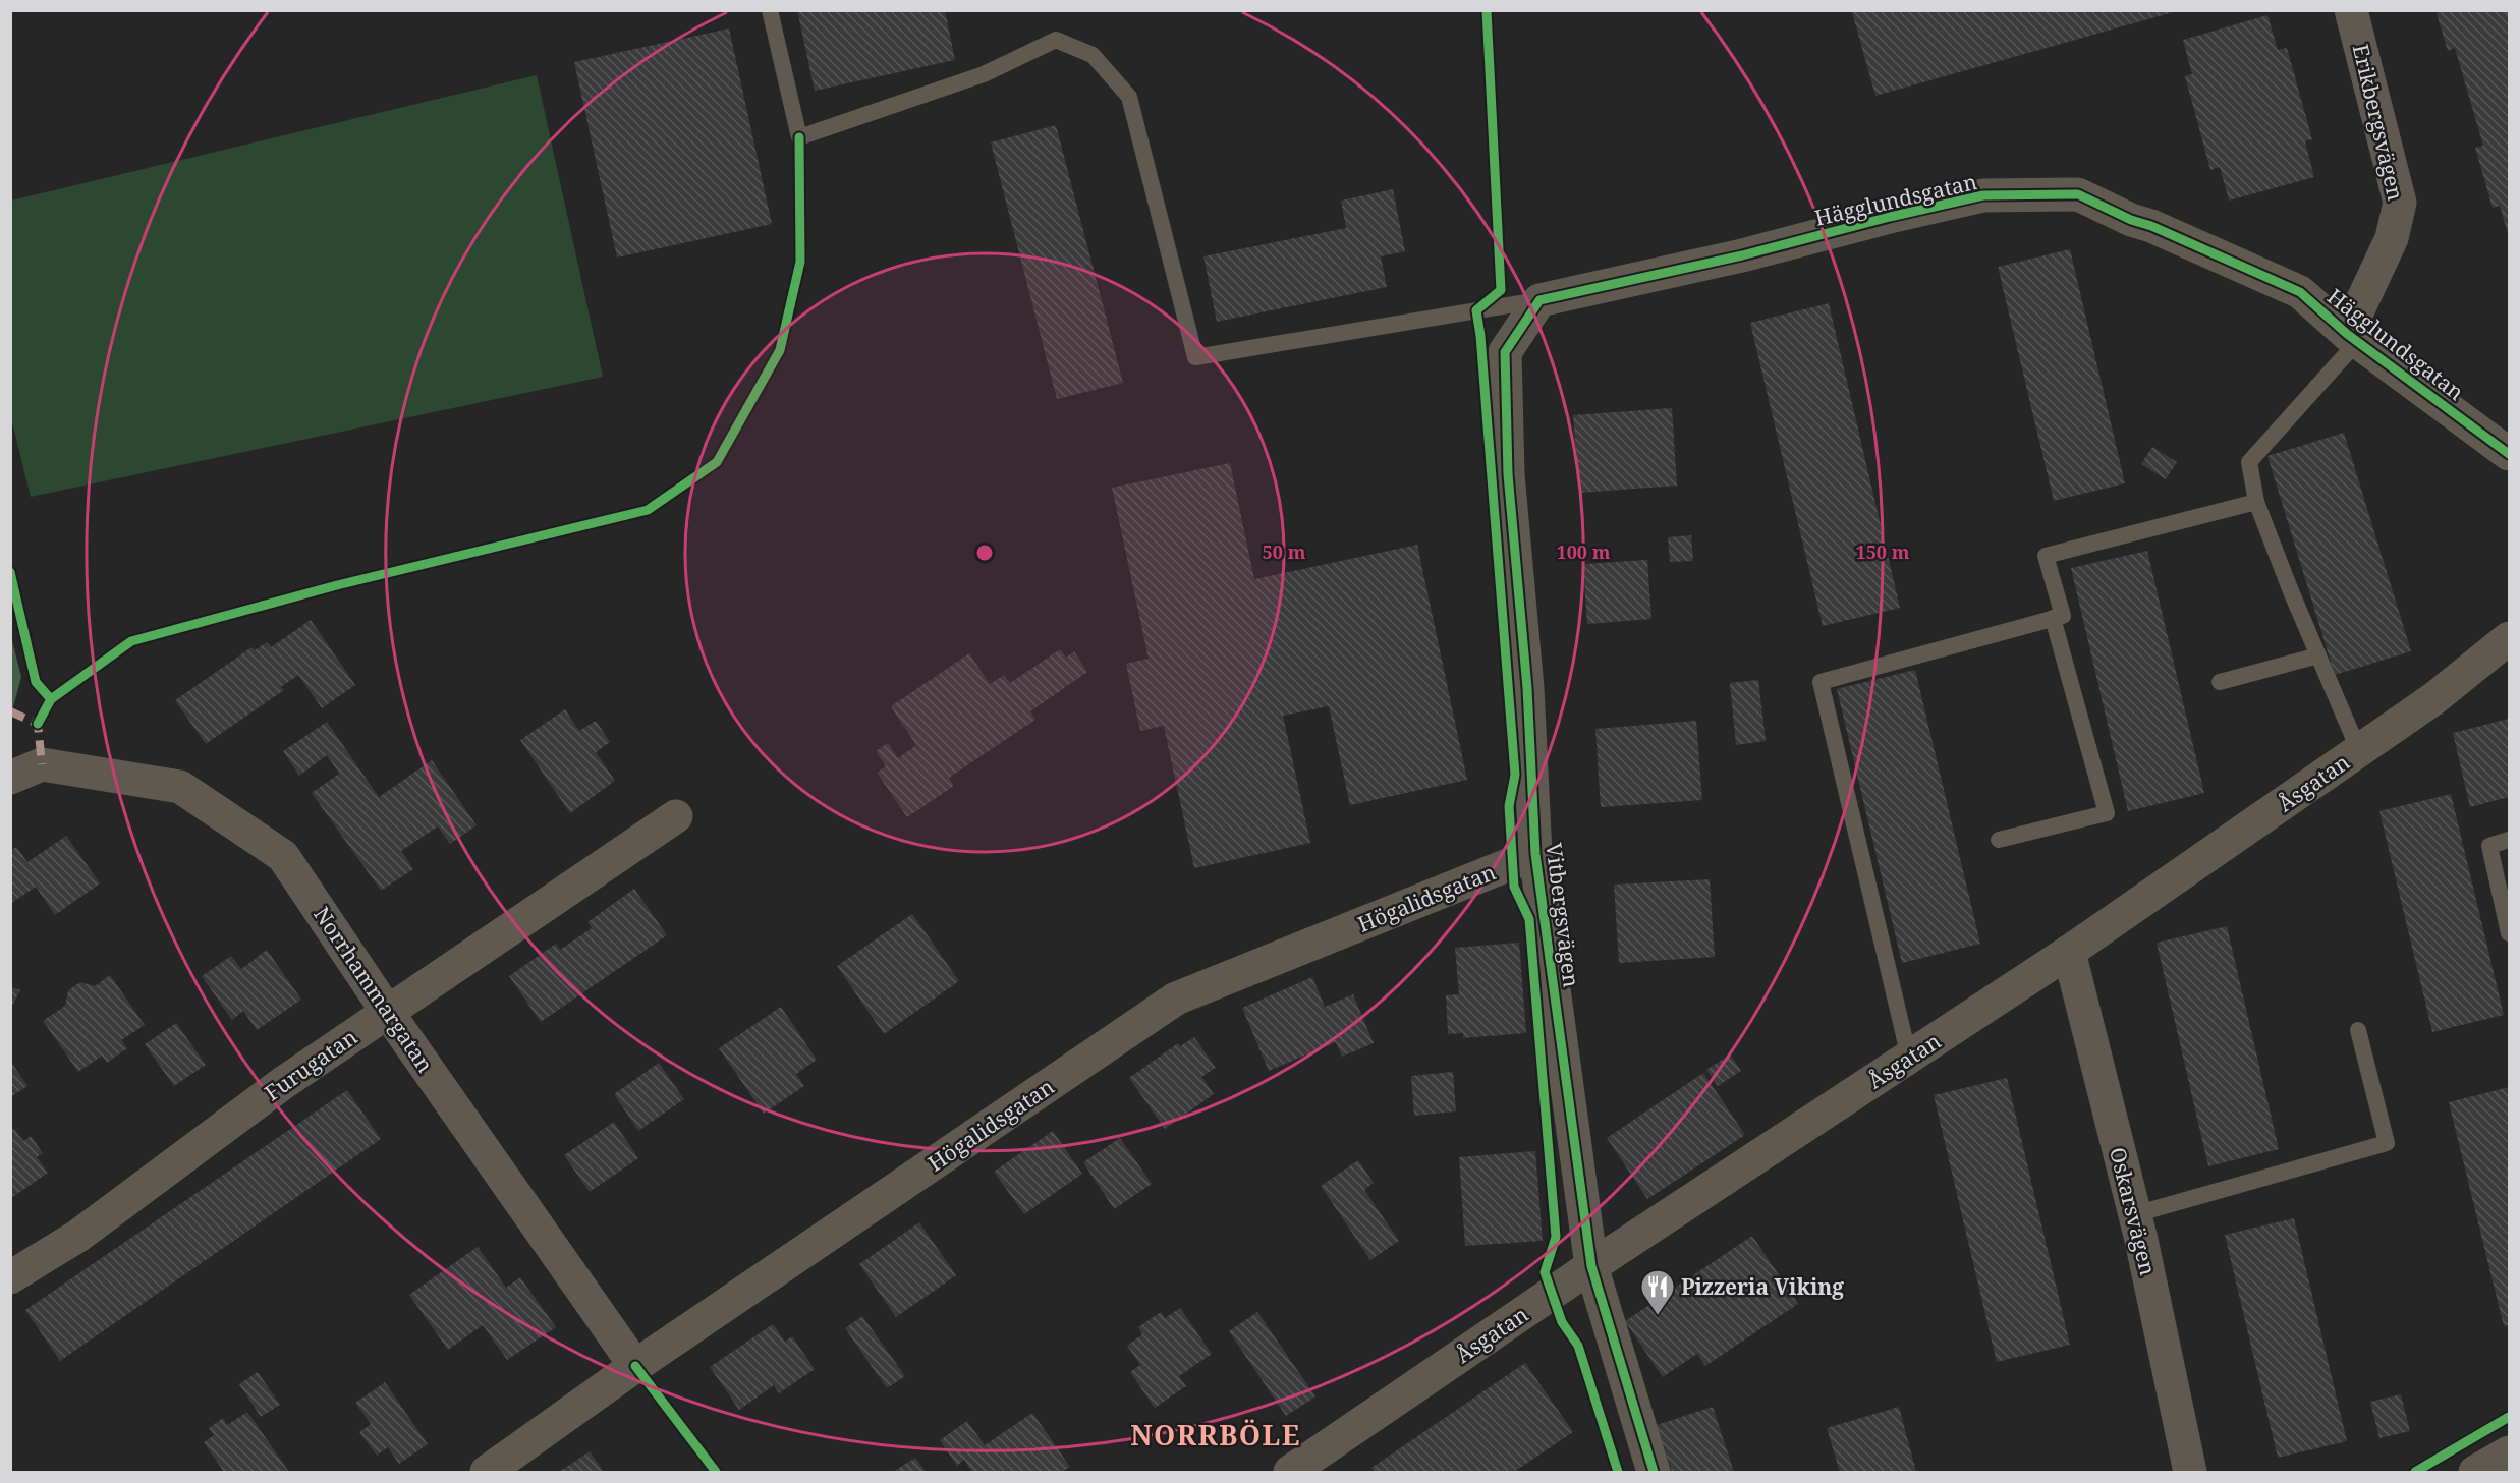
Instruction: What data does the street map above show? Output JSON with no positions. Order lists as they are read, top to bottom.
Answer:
{
  "streets": {
    "street": [
      "Erikbergsvägen",
      "Hägglundsgatan",
      "Åsgatan",
      "Högalidsgatan",
      "Vitbergsvägen",
      "Norrhammargatan",
      "Furugatan",
      "Oskarsvägen"
    ]
  },
  "crossings": [
    ["Erikbergsvägen", "Hägglundsgatan"],
    ["Hägglundsgatan", "Vitbergsvägen"],
    ["Åsgatan", "Vitbergsvägen"],
    ["Åsgatan", "Oskarsvägen"],
    ["Högalidsgatan", "Vitbergsvägen"],
    ["Högalidsgatan", "Norrhammargatan"],
    ["Norrhammargatan", "Furugatan"]
  ],
  "districts": ["NORRBÖLE"],
  "places": {
    "restaurant": ["Pizzeria Viking"]
  },
  "rings": ["50 m", "100 m", "150 m"]
}
